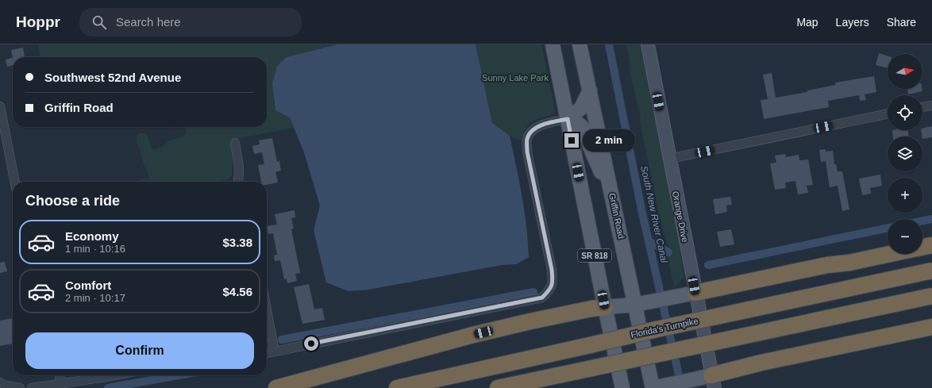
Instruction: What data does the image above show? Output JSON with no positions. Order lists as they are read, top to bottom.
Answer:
{
  "streets": {
    "highway": ["Florida's Turnpike"],
    "main road": ["Griffin Road", "SR 818"],
    "street": ["Orange Drive"]
  },
  "water": ["South New River Canal"],
  "parks": ["Sunny Lake Park"],
  "north": "right",
  "page": {
    "header": "Hoppr",
    "search": "Search here",
    "nav": ["Map", "Layers", "Share"],
    "map_buttons": ["+", "−"],
    "banner": ["Southwest 52nd Avenue", "Griffin Road"],
    "bubble": "2 min",
    "heading": "Choose a ride",
    "list": [
      {
        "name": "Economy",
        "note": "1 min · 10:16",
        "value": "$3.38"
      },
      {
        "name": "Comfort",
        "note": "2 min · 10:17",
        "value": "$4.56"
      }
    ],
    "buttons": "Confirm"
  }
}
